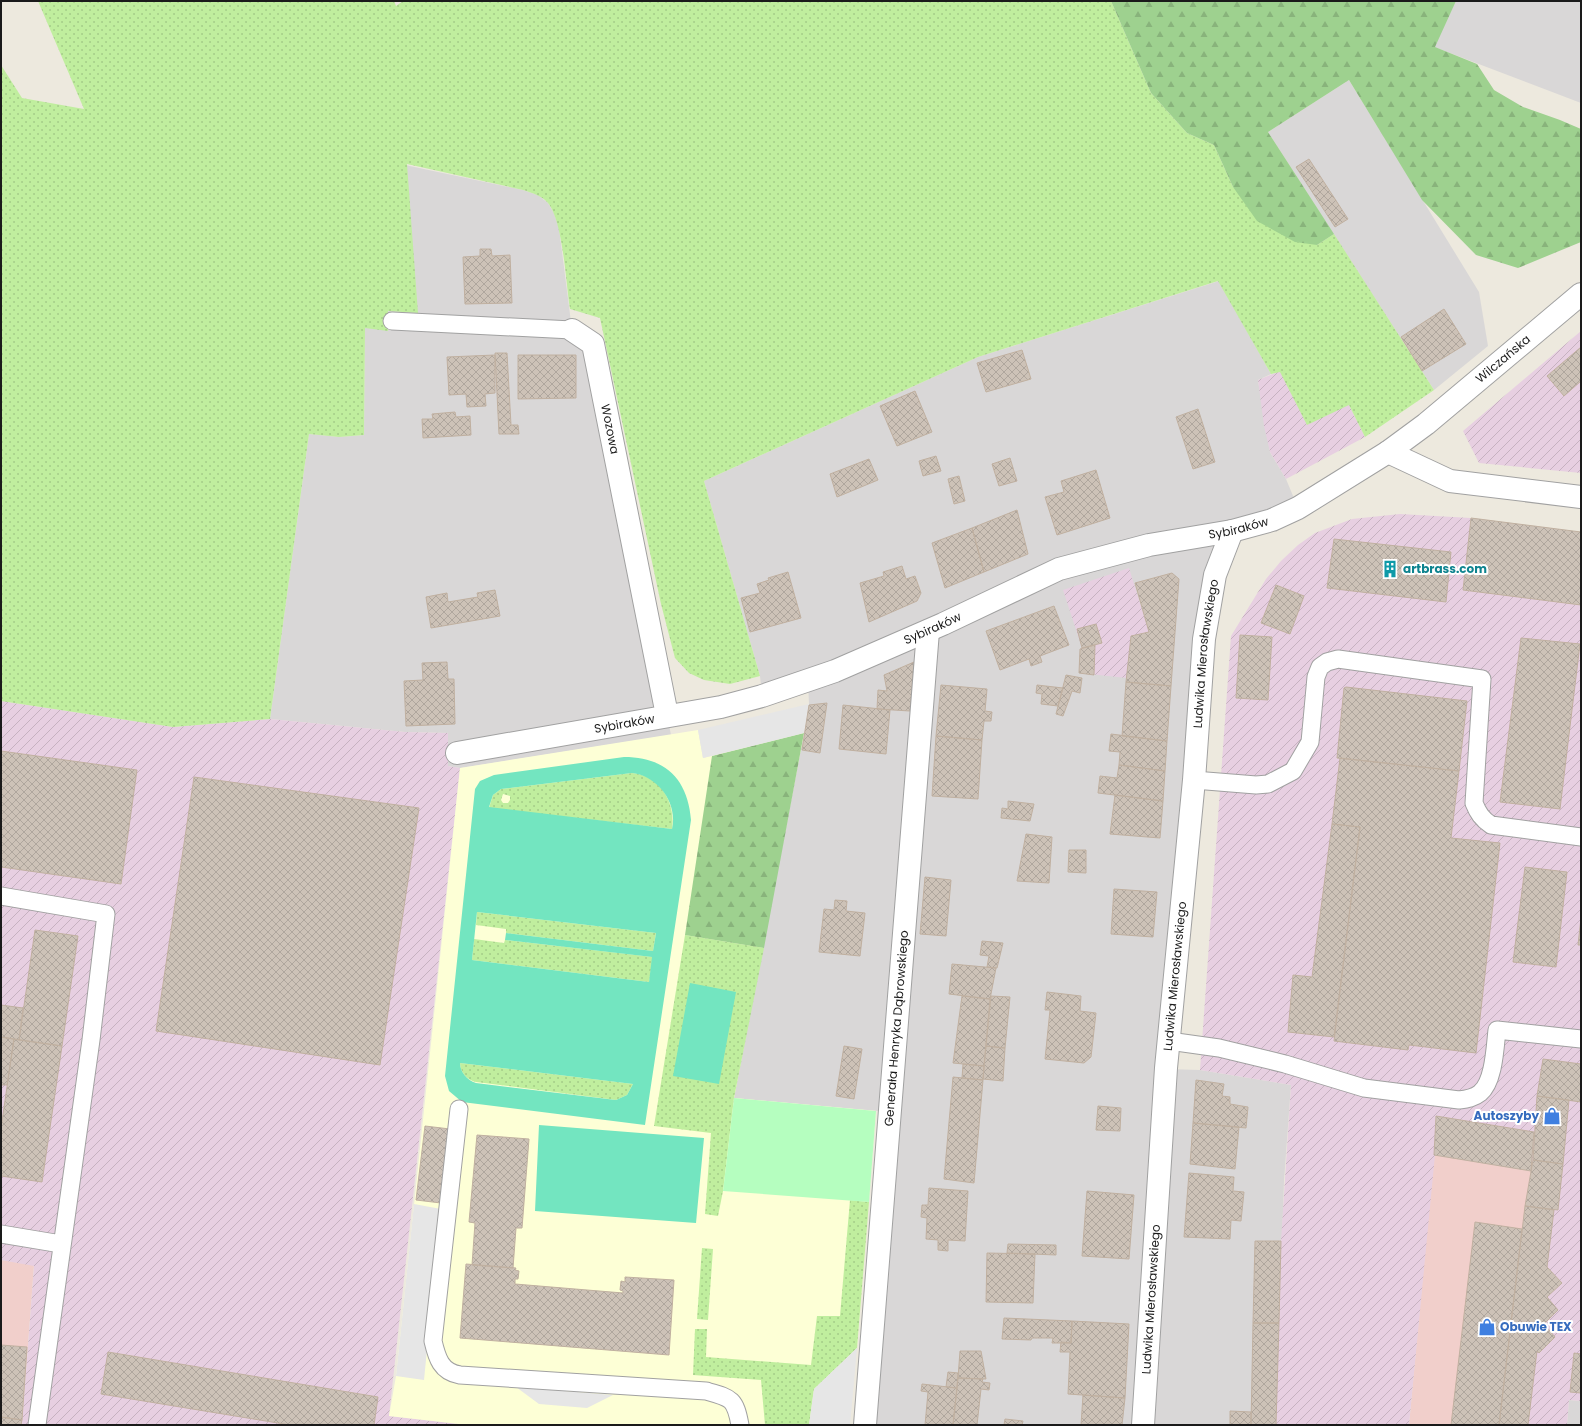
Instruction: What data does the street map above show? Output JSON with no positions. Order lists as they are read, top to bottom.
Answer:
{
  "streets": {
    "street": [
      "Wilczańska",
      "Wozowa",
      "Sybiraków",
      "Ludwika Mierosławskiego",
      "Generała Henryka Dąbrowskiego"
    ]
  },
  "crossings": [
    ["Wilczańska", "Sybiraków"],
    ["Wozowa", "Sybiraków"],
    ["Sybiraków", "Ludwika Mierosławskiego"],
    ["Sybiraków", "Generała Henryka Dąbrowskiego"]
  ],
  "places": {
    "building": ["artbrass.com"],
    "shop": ["Autoszyby", "Obuwie TEX"]
  }
}
